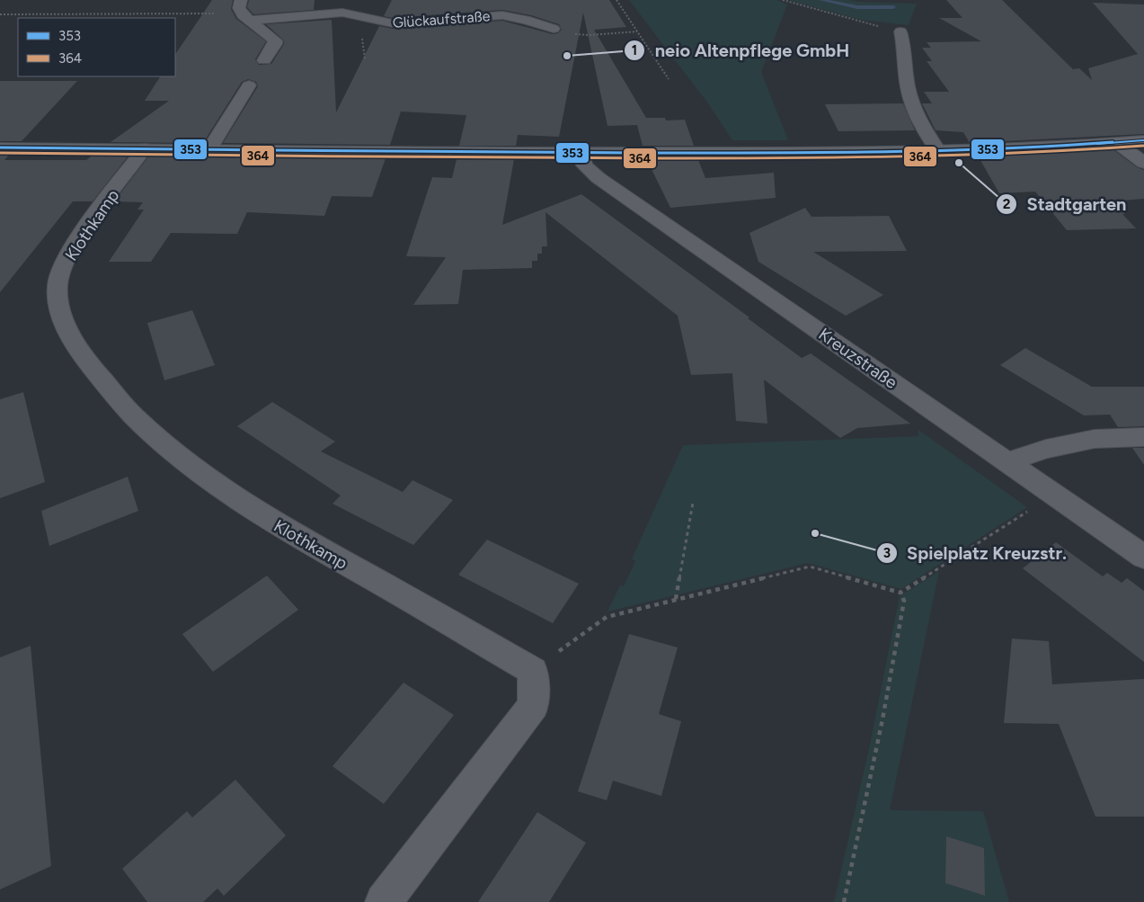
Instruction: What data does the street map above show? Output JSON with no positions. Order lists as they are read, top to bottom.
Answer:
{
  "streets": {
    "street": ["Glückaufstraße", "Klothkamp", "Kreuzstraße"]
  },
  "places": ["neio Altenpflege GmbH", "Stadtgarten", "Spielplatz Kreuzstr."],
  "lines": ["transit line 353", "transit line 364"],
  "legend": ["353", "364"]
}
